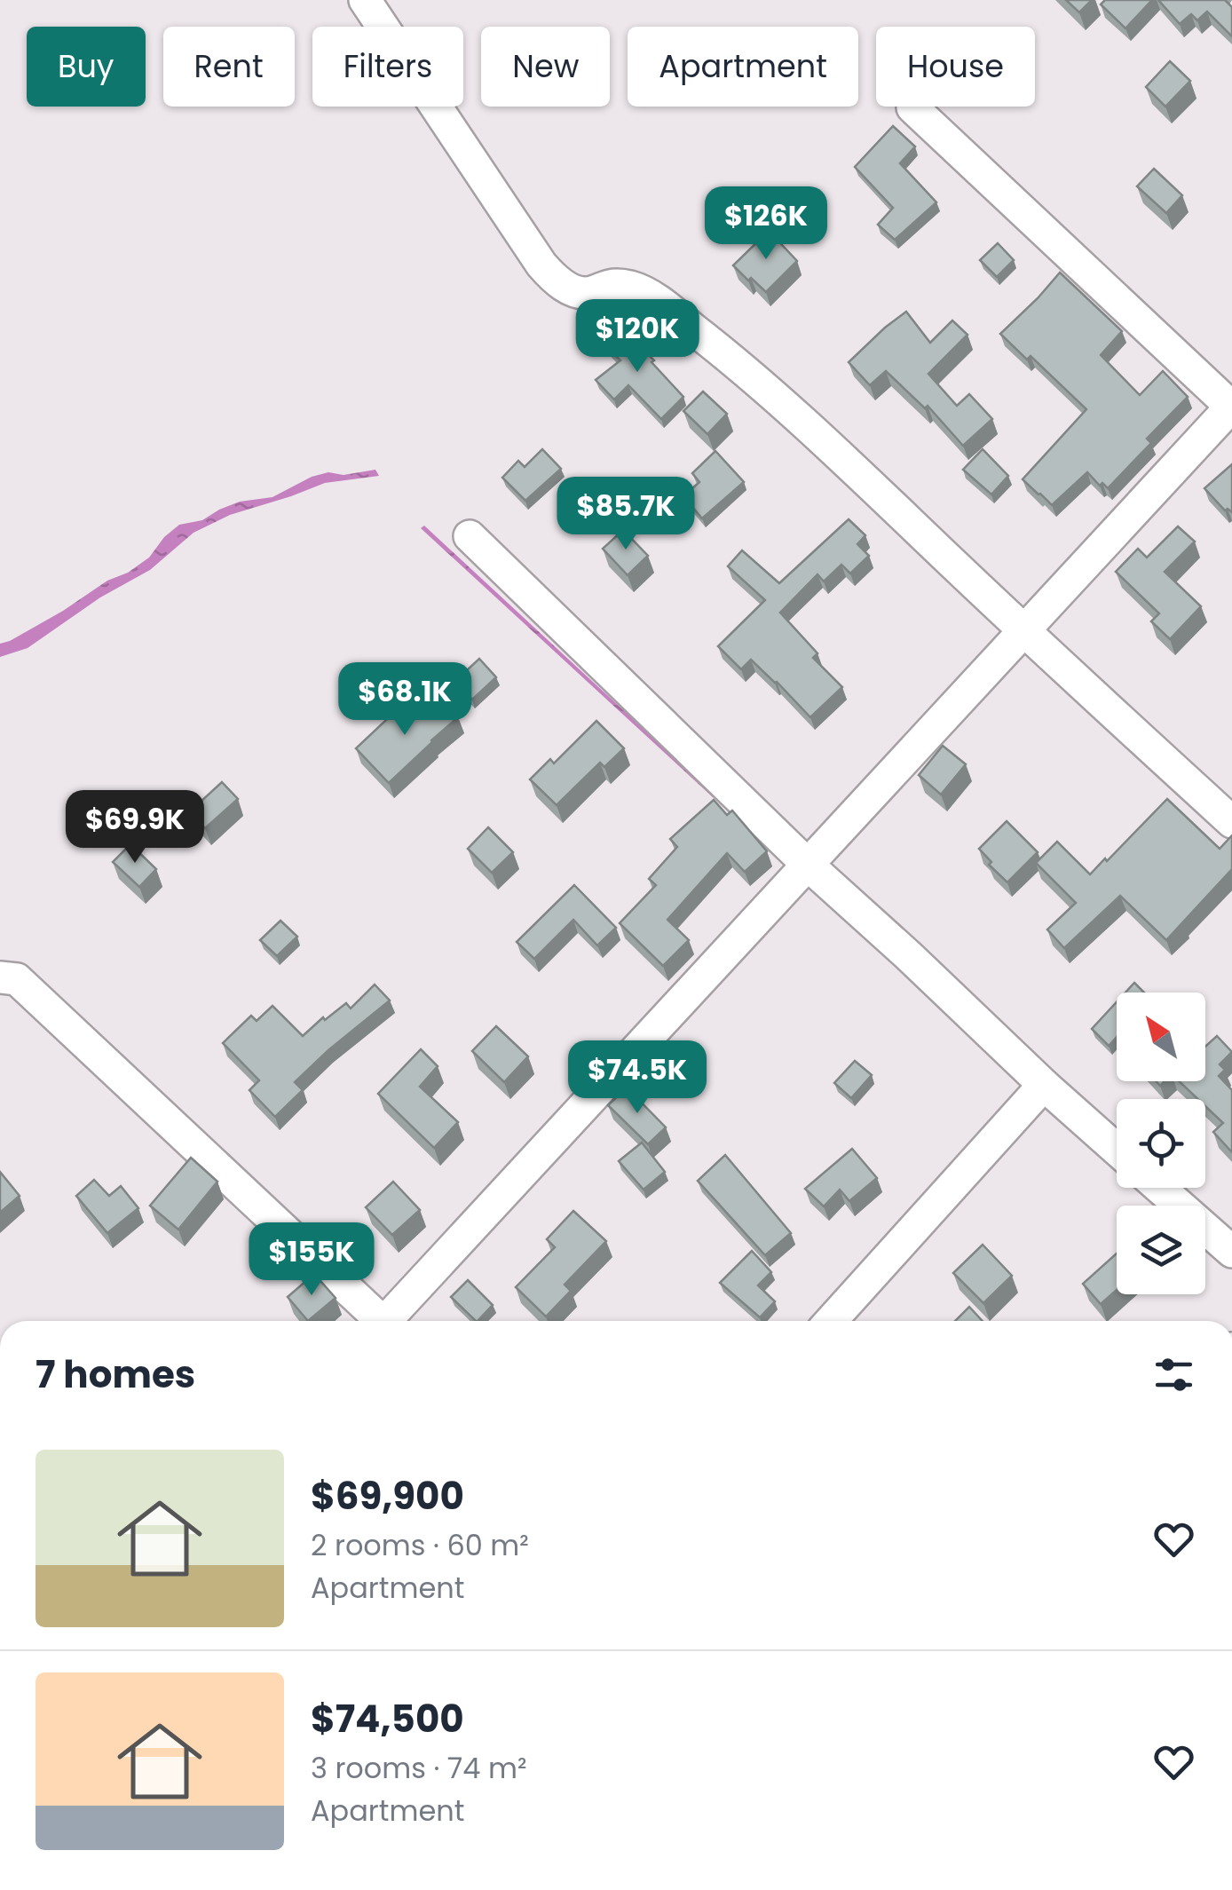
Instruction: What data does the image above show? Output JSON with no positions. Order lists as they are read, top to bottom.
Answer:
{
  "north": "top left",
  "page": {
    "chip": [
      "Buy",
      "Rent",
      "Filters",
      "New",
      "Apartment",
      "House"
    ],
    "price": [
      "$126K",
      "$120K",
      "$85.7K",
      "$68.1K",
      "$69.9K",
      "$74.5K",
      "$155K"
    ],
    "heading": "7 homes",
    "list": [
      {
        "name": "$69,900",
        "note": "2 rooms · 60 m² · Apartment"
      },
      {
        "name": "$74,500",
        "note": "3 rooms · 74 m² · Apartment"
      }
    ]
  }
}
